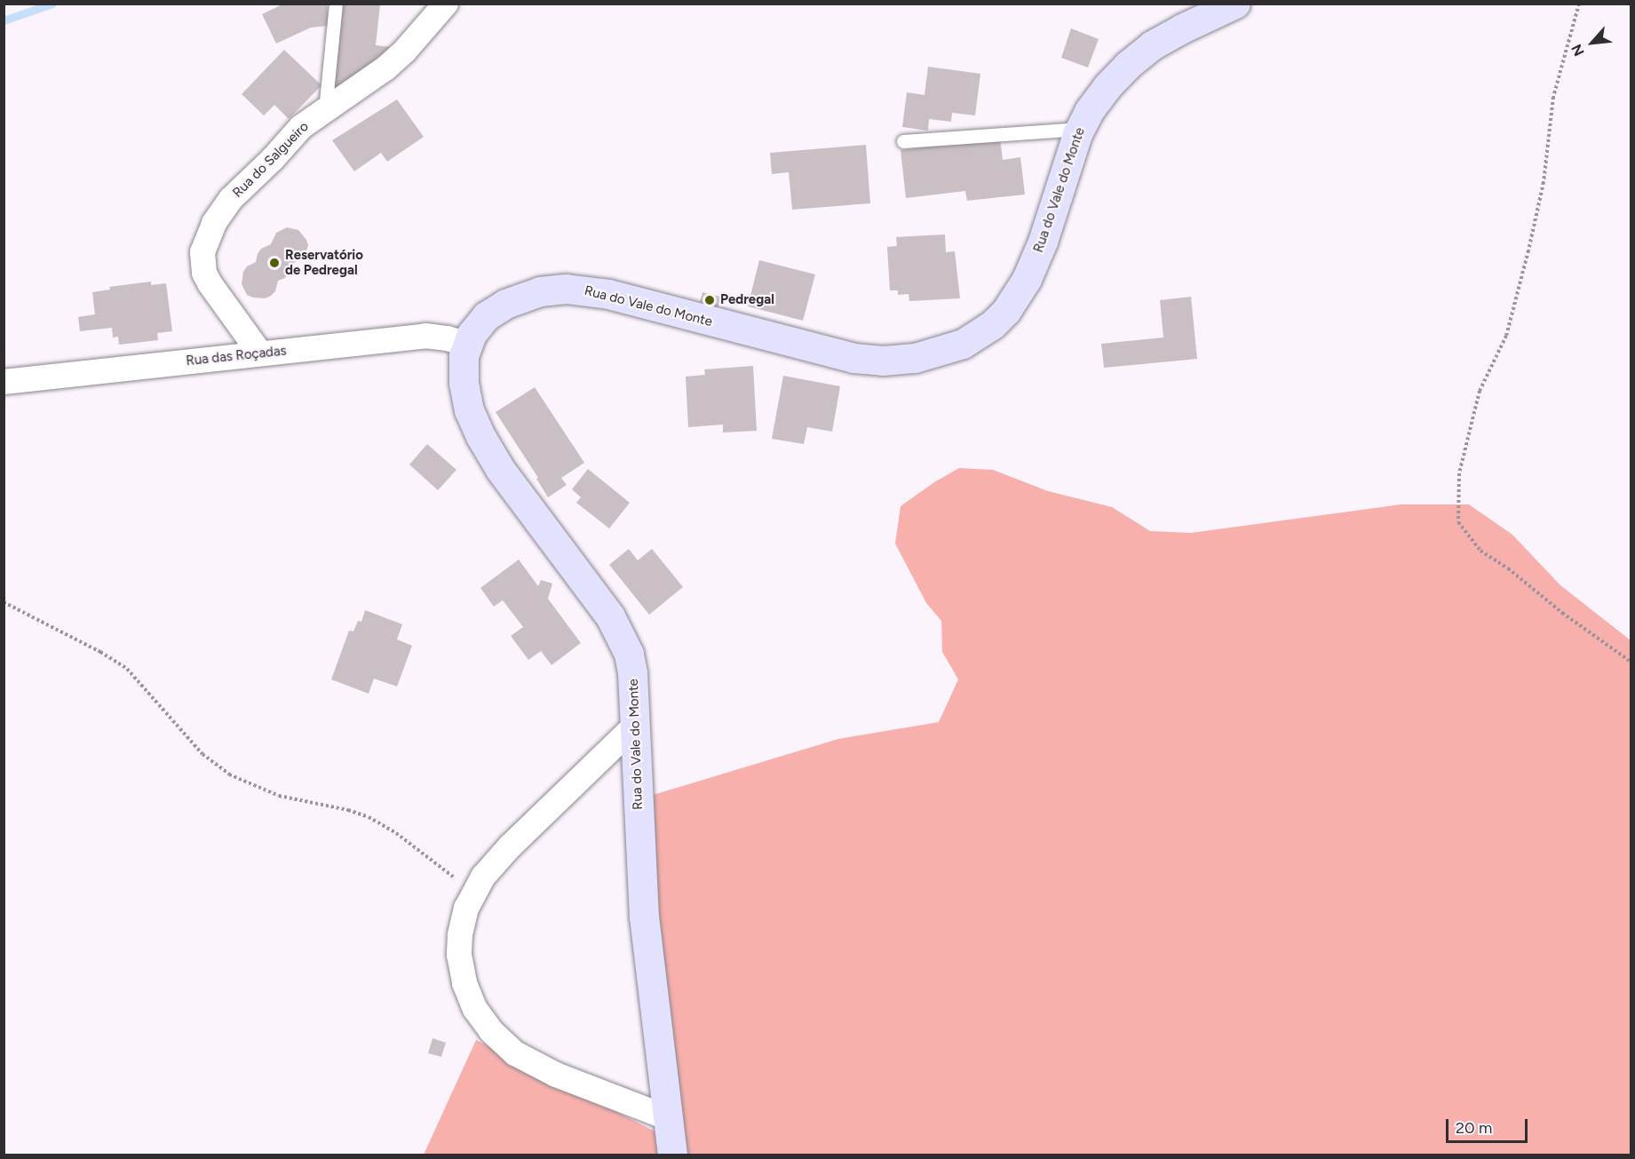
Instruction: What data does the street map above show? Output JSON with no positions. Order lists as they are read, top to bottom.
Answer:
{
  "streets": {
    "street": ["Rua do Salgueiro", "Rua do Vale do Monte", "Rua das Roçadas"]
  },
  "crossings": [
    ["Rua do Salgueiro", "Rua das Roçadas"],
    ["Rua do Vale do Monte", "Rua das Roçadas"]
  ],
  "places": ["Reservatório de Pedregal", "Pedregal"],
  "scale_bar": "20 m",
  "north": "bottom left"
}
